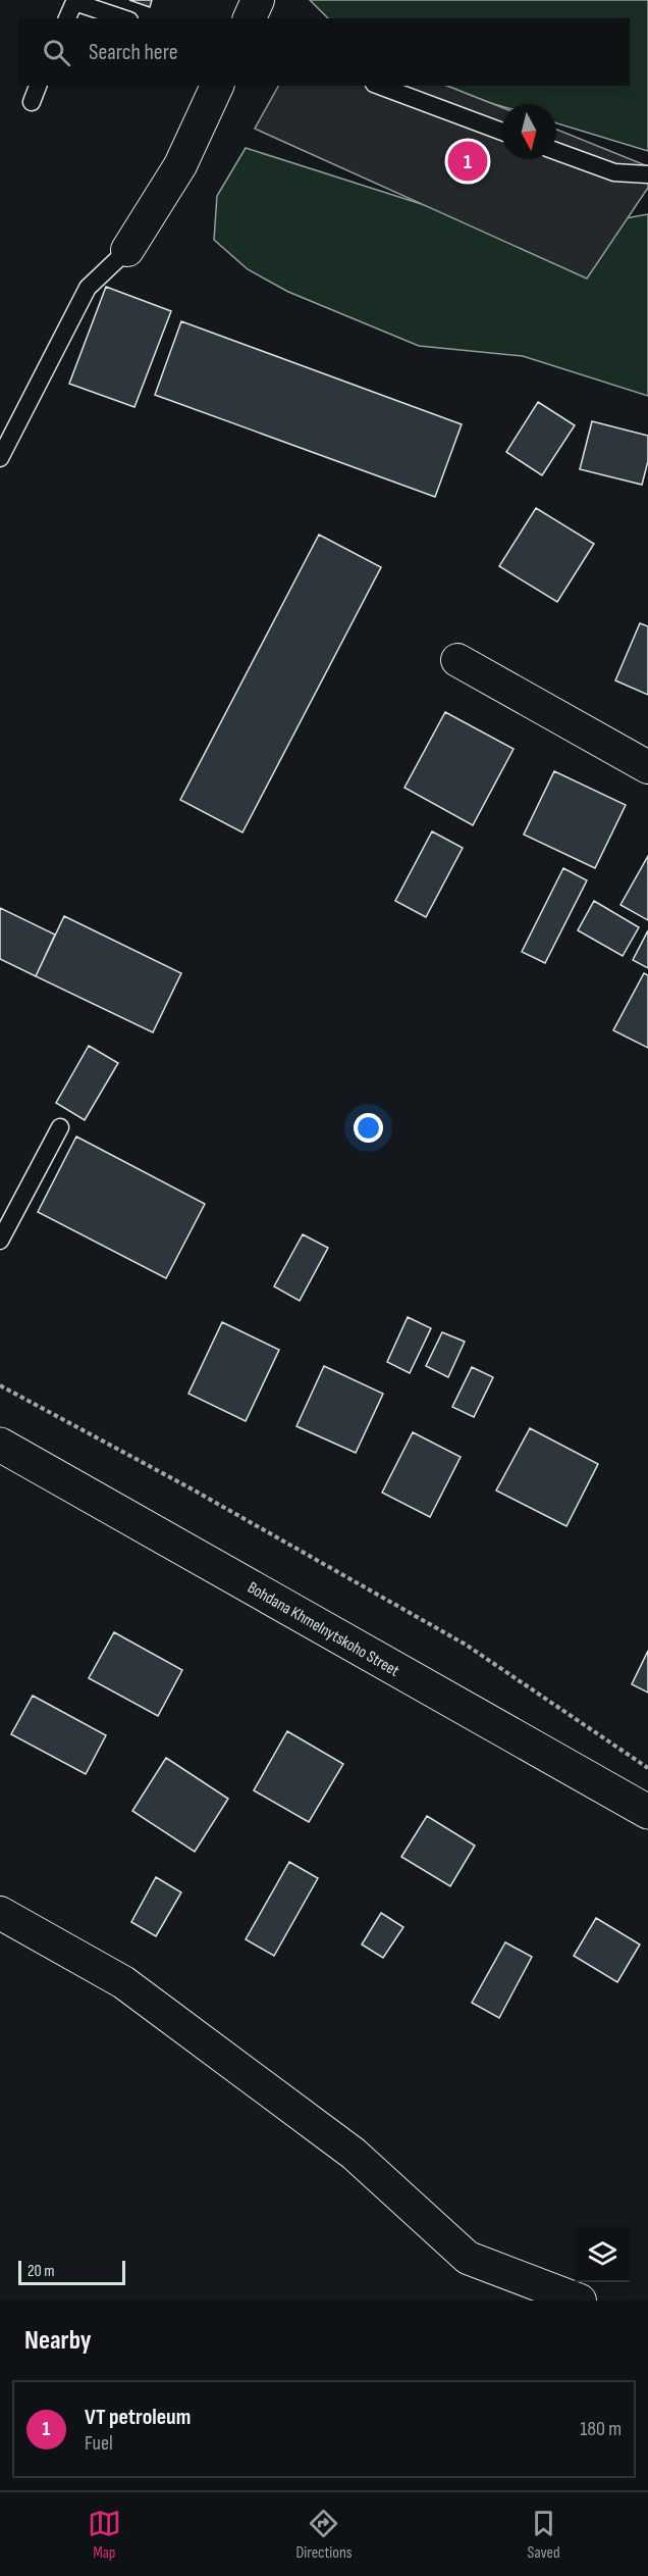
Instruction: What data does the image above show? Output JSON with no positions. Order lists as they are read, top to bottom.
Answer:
{
  "streets": {
    "main road": ["Bohdana Khmelnytskoho Street"]
  },
  "scale_bar": "20 m",
  "north": "bottom",
  "page": {
    "search": "Search here",
    "pins": "1",
    "scale": "20 m",
    "heading": "Nearby",
    "list": [
      {
        "mark": "1",
        "name": "VT petroleum",
        "note": "Fuel",
        "value": "180 m"
      }
    ],
    "nav": ["Map", "Directions", "Saved"]
  }
}
